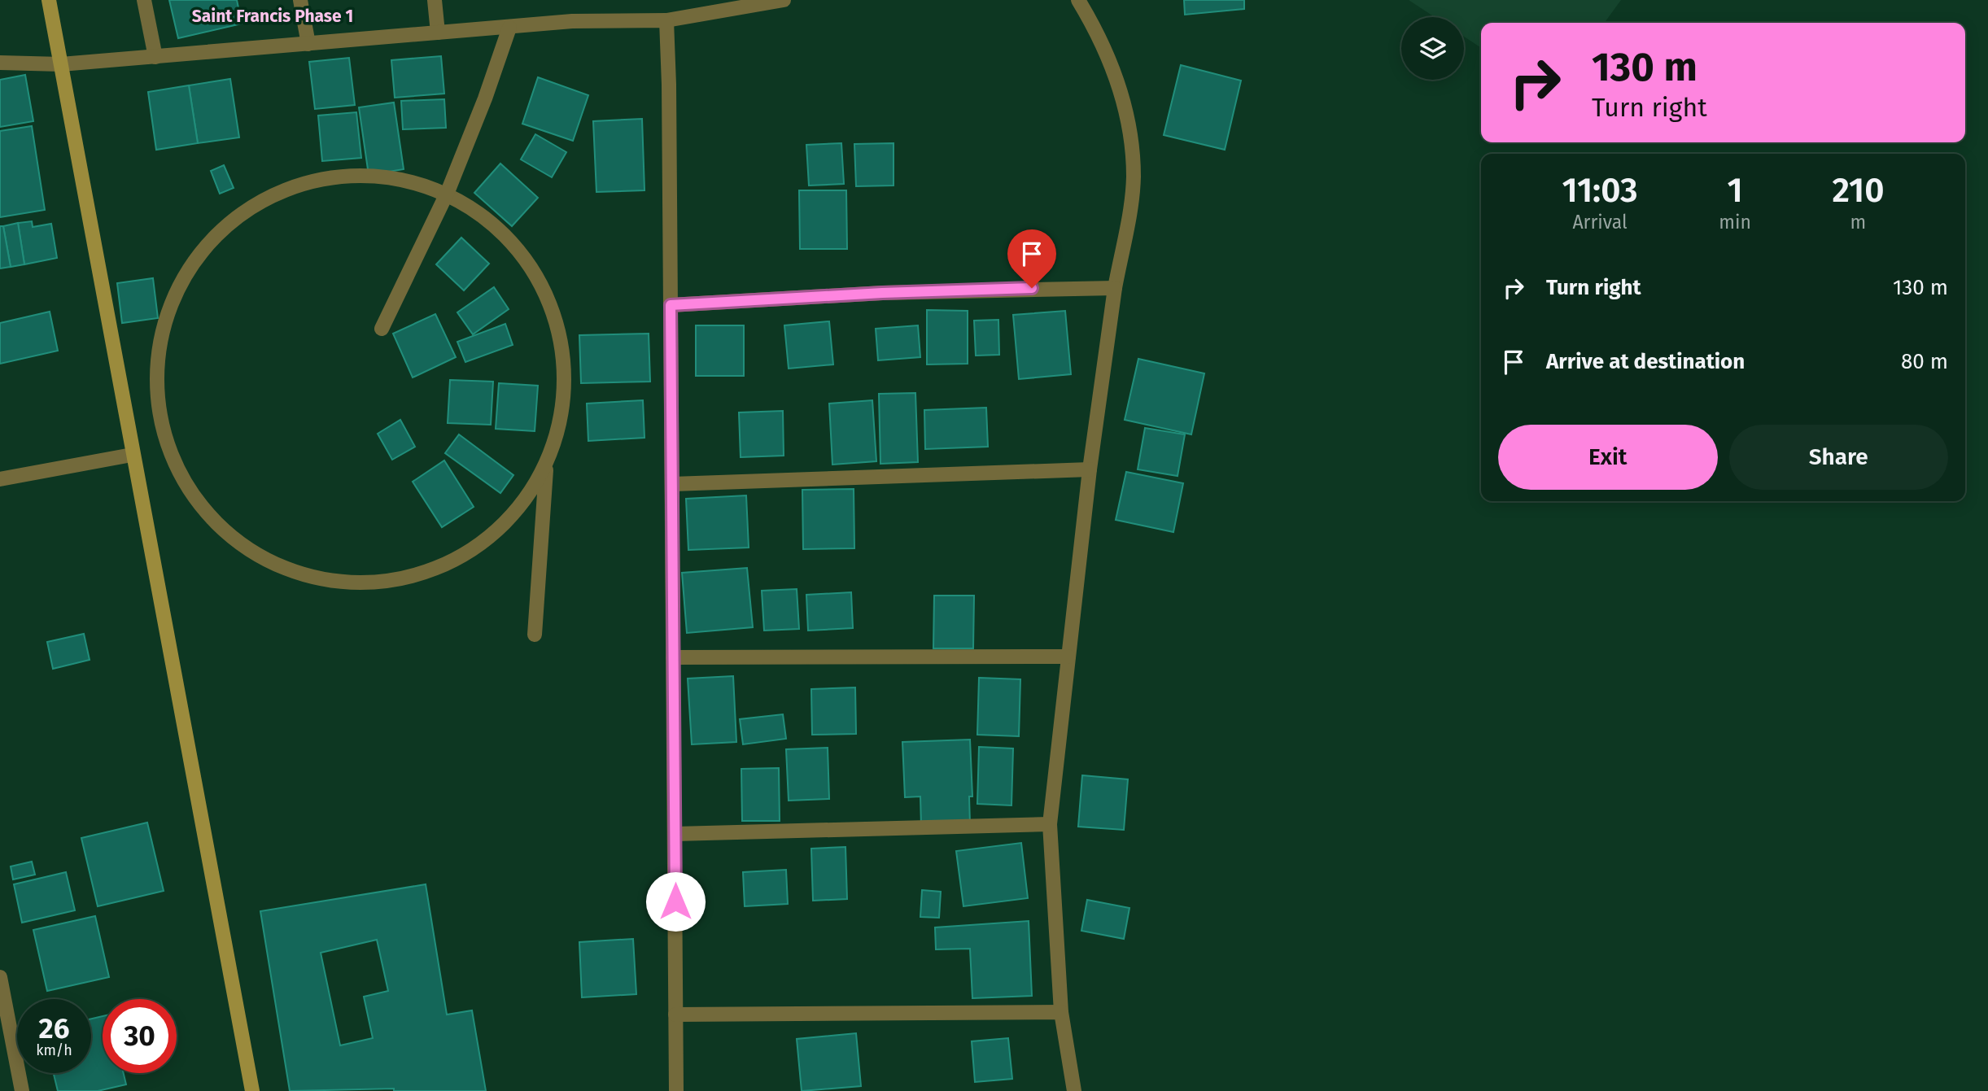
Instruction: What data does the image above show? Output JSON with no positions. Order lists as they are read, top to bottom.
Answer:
{
  "districts": ["Saint Francis Phase 1"],
  "page": {
    "turn": ["130 m", "Turn right"],
    "eta": [
      "11:03",
      "Arrival",
      "1",
      "min",
      "210",
      "m"
    ],
    "list": [
      {
        "name": "Turn right",
        "value": "130 m"
      },
      {
        "name": "Arrive at destination",
        "value": "80 m"
      }
    ],
    "buttons": ["Exit", "Share"],
    "speed": "26 km/h",
    "limit": "30"
  }
}
